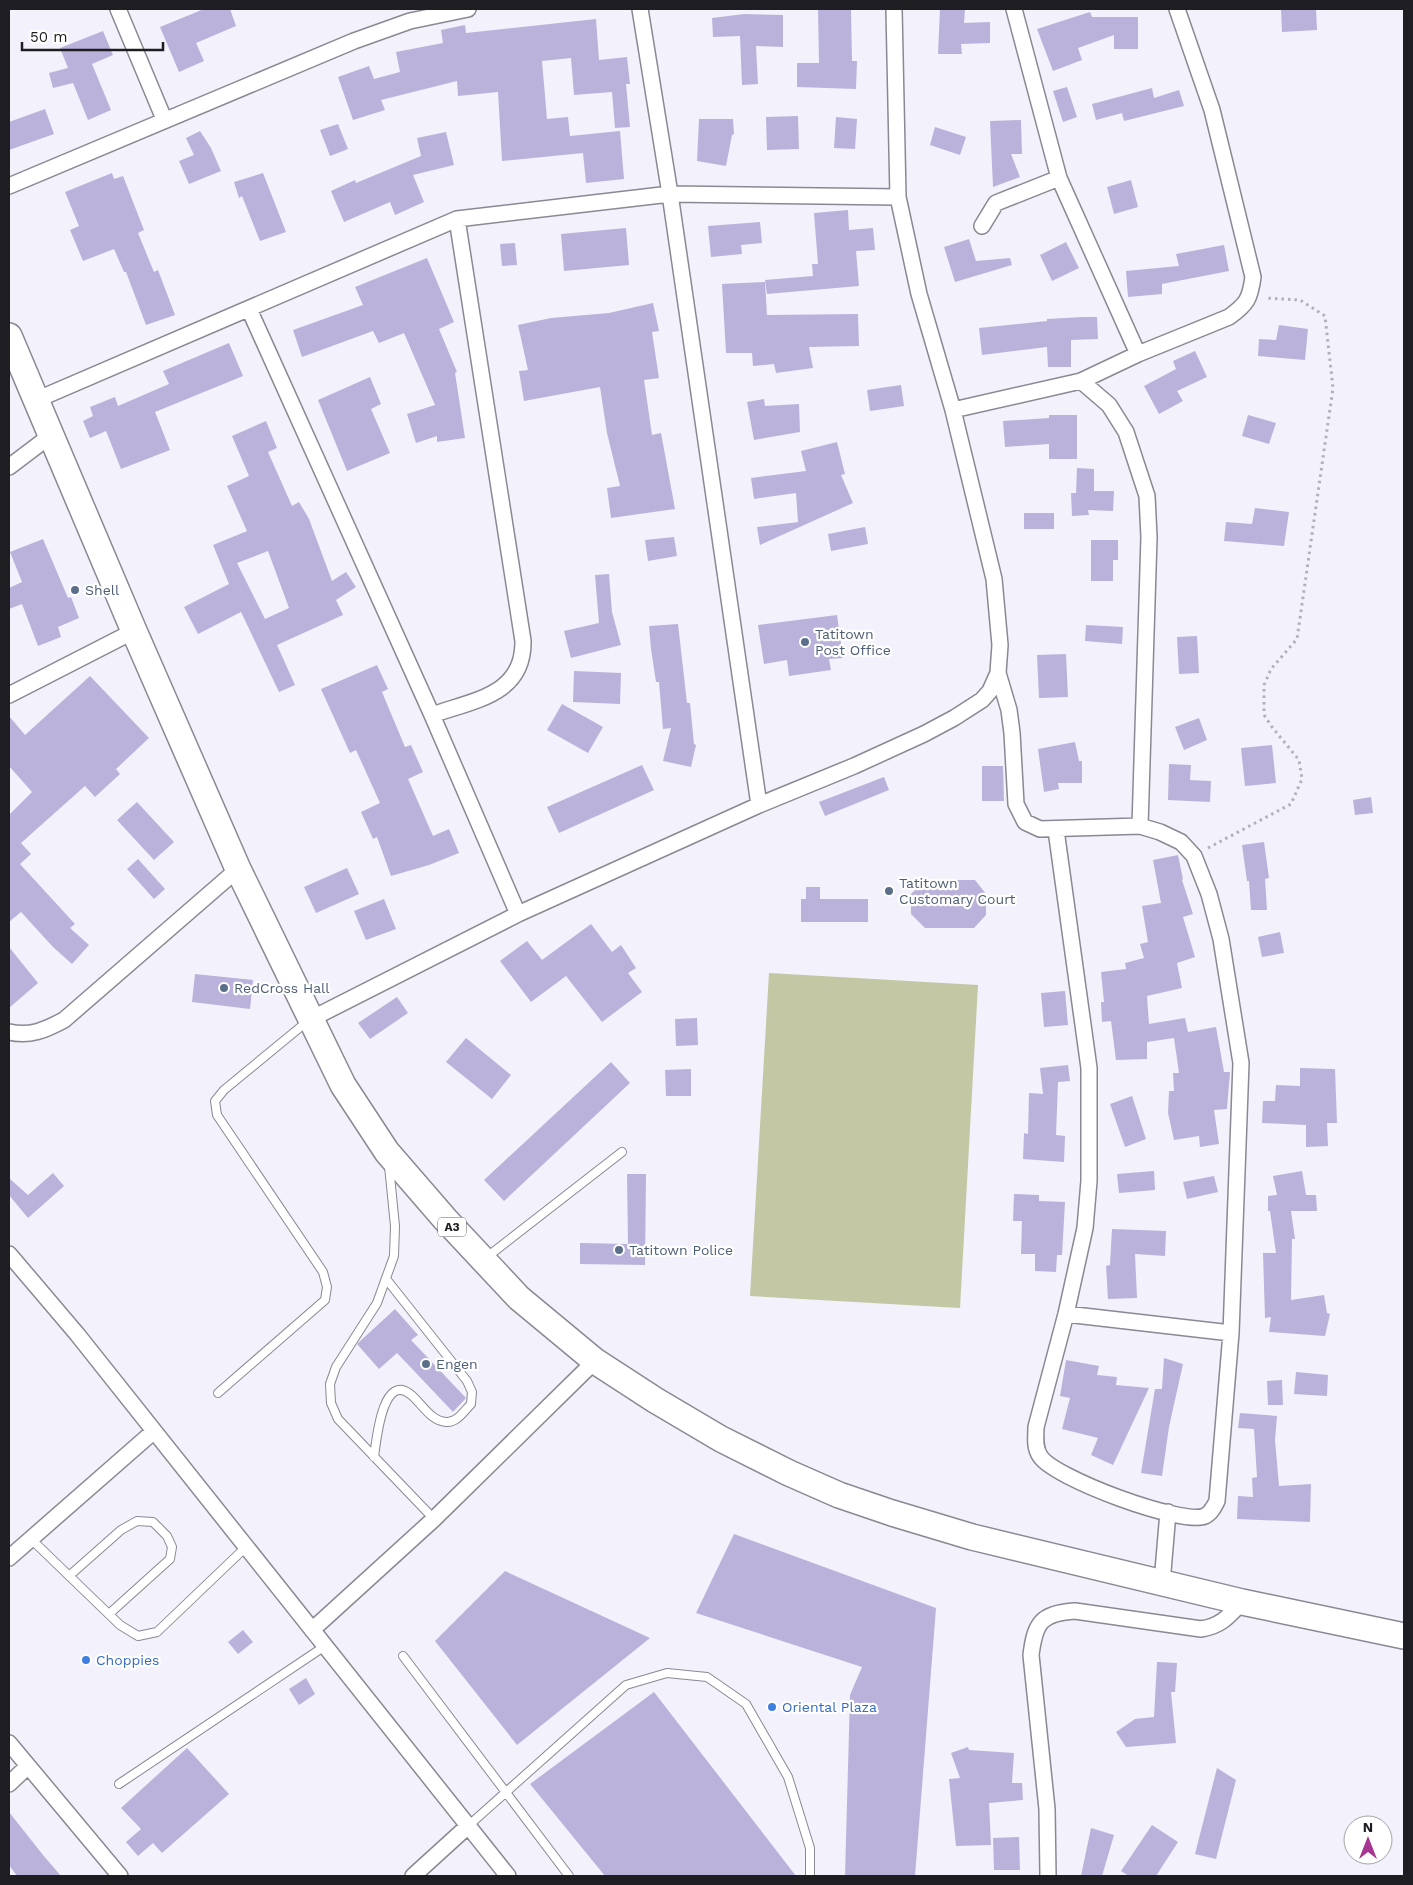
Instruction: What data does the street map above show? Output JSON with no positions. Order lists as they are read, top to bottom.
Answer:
{
  "streets": {
    "highway": ["A3"]
  },
  "places": [
    "Shell",
    "Tatitown Post Office",
    "Tatitown Customary Court",
    "RedCross Hall",
    "Tatitown Police",
    "Engen",
    "Choppies",
    "Oriental Plaza"
  ],
  "scale_bar": "50 m",
  "north": "top"
}
